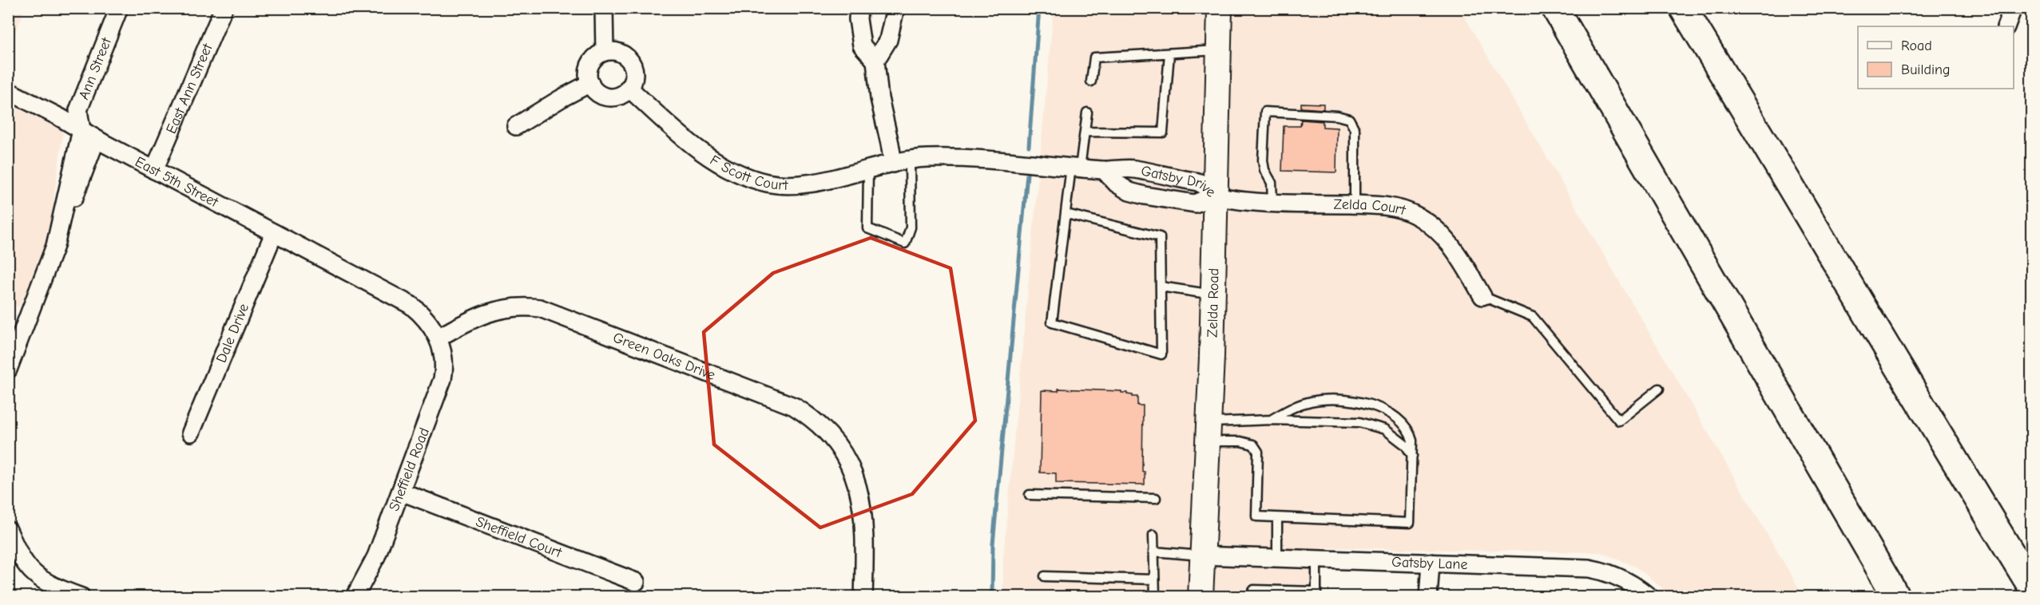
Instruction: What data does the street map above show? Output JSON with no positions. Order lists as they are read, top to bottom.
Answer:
{
  "streets": {
    "main road": ["Zelda Road"],
    "street": [
      "Ann Street",
      "East Ann Street",
      "F Scott Court",
      "East 5th Street",
      "Gatsby Drive",
      "Zelda Court",
      "Dale Drive",
      "Green Oaks Drive",
      "Sheffield Road",
      "Sheffield Court",
      "Gatsby Lane"
    ]
  },
  "crossings": [
    ["Ann Street", "East 5th Street"],
    ["East Ann Street", "East 5th Street"],
    ["F Scott Court", "Gatsby Drive"],
    ["East 5th Street", "Dale Drive"],
    ["East 5th Street", "Green Oaks Drive"],
    ["East 5th Street", "Sheffield Road"],
    ["Gatsby Drive", "Zelda Court"],
    ["Gatsby Drive", "Zelda Road"],
    ["Zelda Court", "Zelda Road"],
    ["Zelda Road", "Gatsby Lane"],
    ["Green Oaks Drive", "Sheffield Road"],
    ["Sheffield Road", "Sheffield Court"]
  ],
  "legend": ["Road", "Building"]
}
